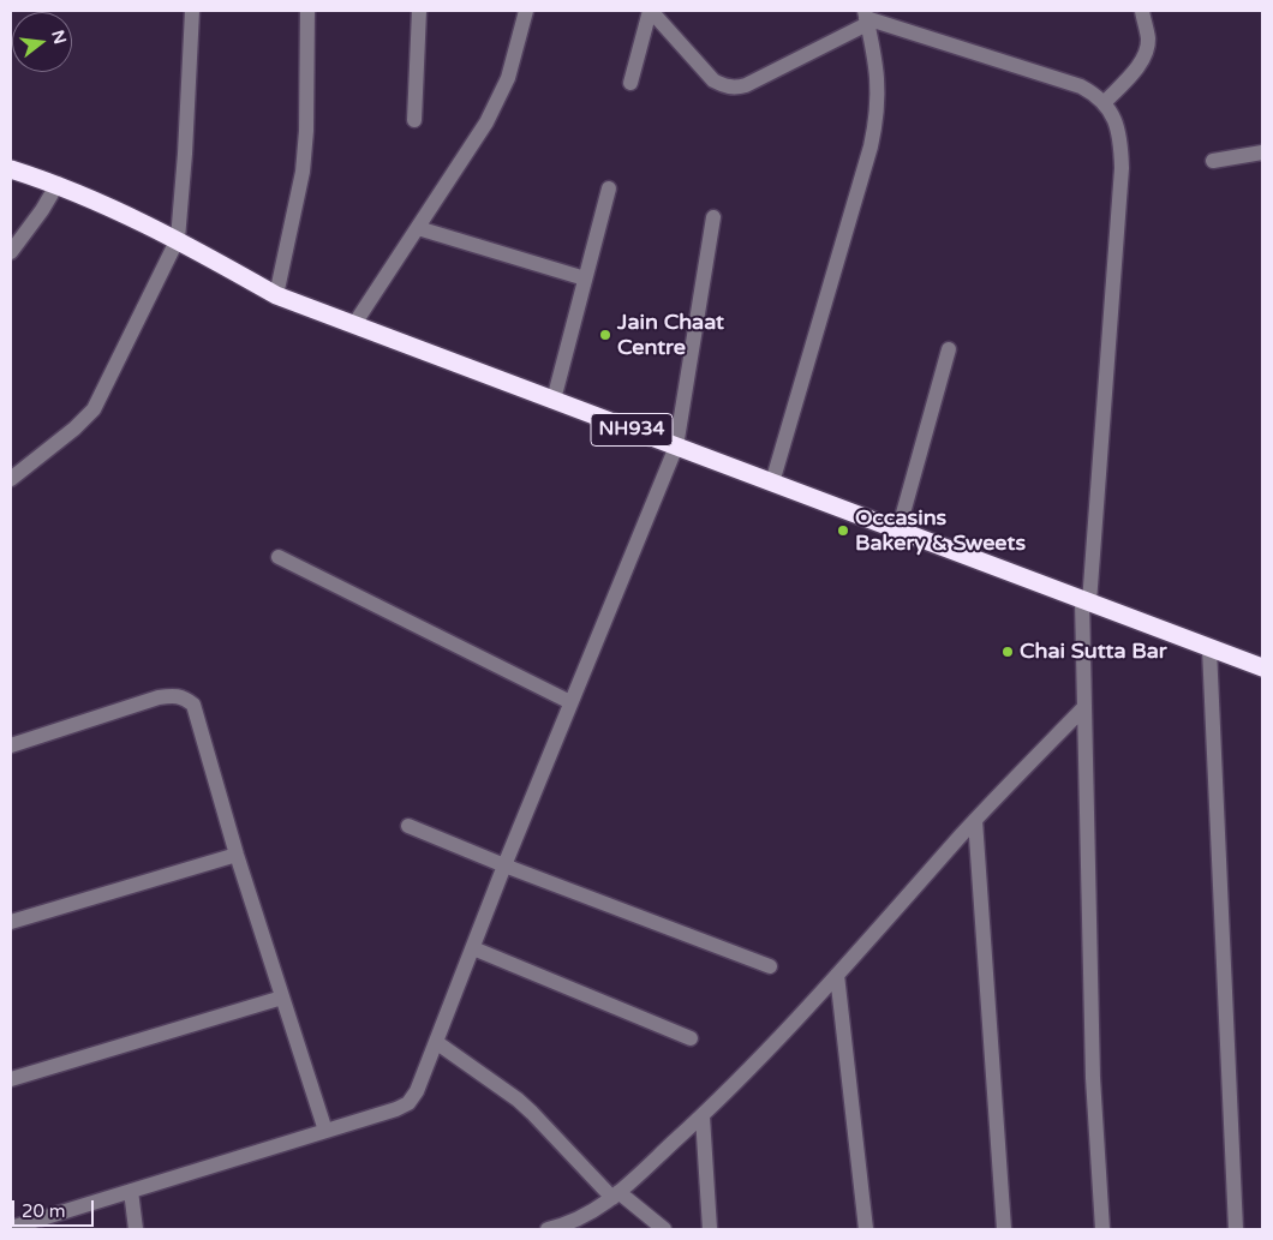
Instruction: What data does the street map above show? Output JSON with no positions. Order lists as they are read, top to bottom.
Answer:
{
  "streets": {
    "highway": ["NH934"]
  },
  "places": ["Jain Chaat Centre", "Occasins Bakery & Sweets", "Chai Sutta Bar"],
  "scale_bar": "20 m",
  "north": "right"
}
